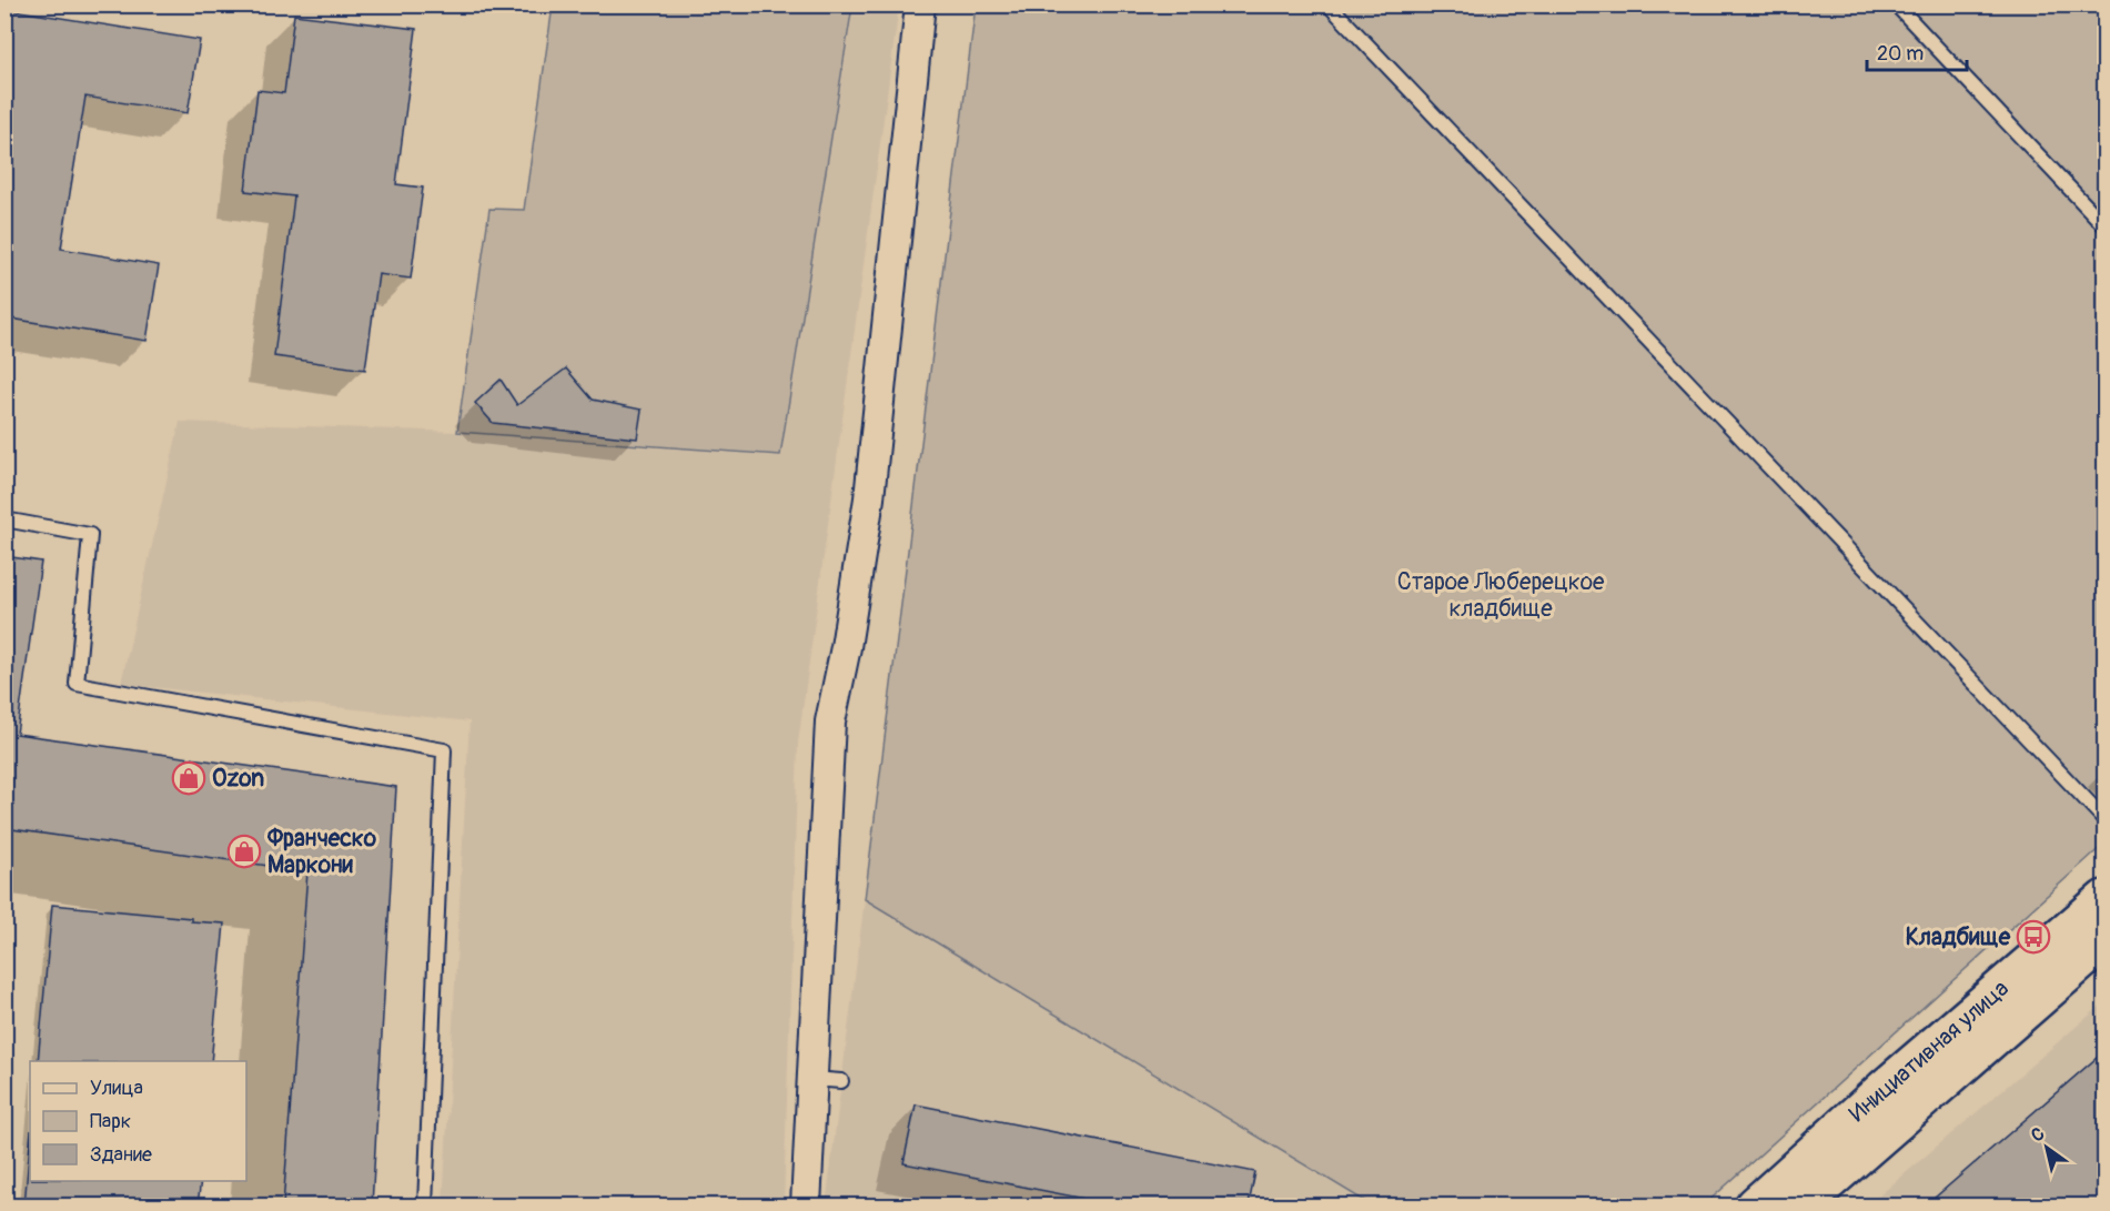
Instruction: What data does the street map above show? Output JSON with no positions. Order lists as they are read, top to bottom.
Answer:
{
  "streets": {
    "main road": ["Инициативная улица"]
  },
  "parks": ["Старое Люберецкое кладбище"],
  "places": {
    "shop": ["Ozon", "Франческо Маркони"],
    "bus stop": ["Кладбище"]
  },
  "legend": ["Улица", "Парк", "Здание"],
  "scale_bar": "20 m",
  "north": "top left"
}
